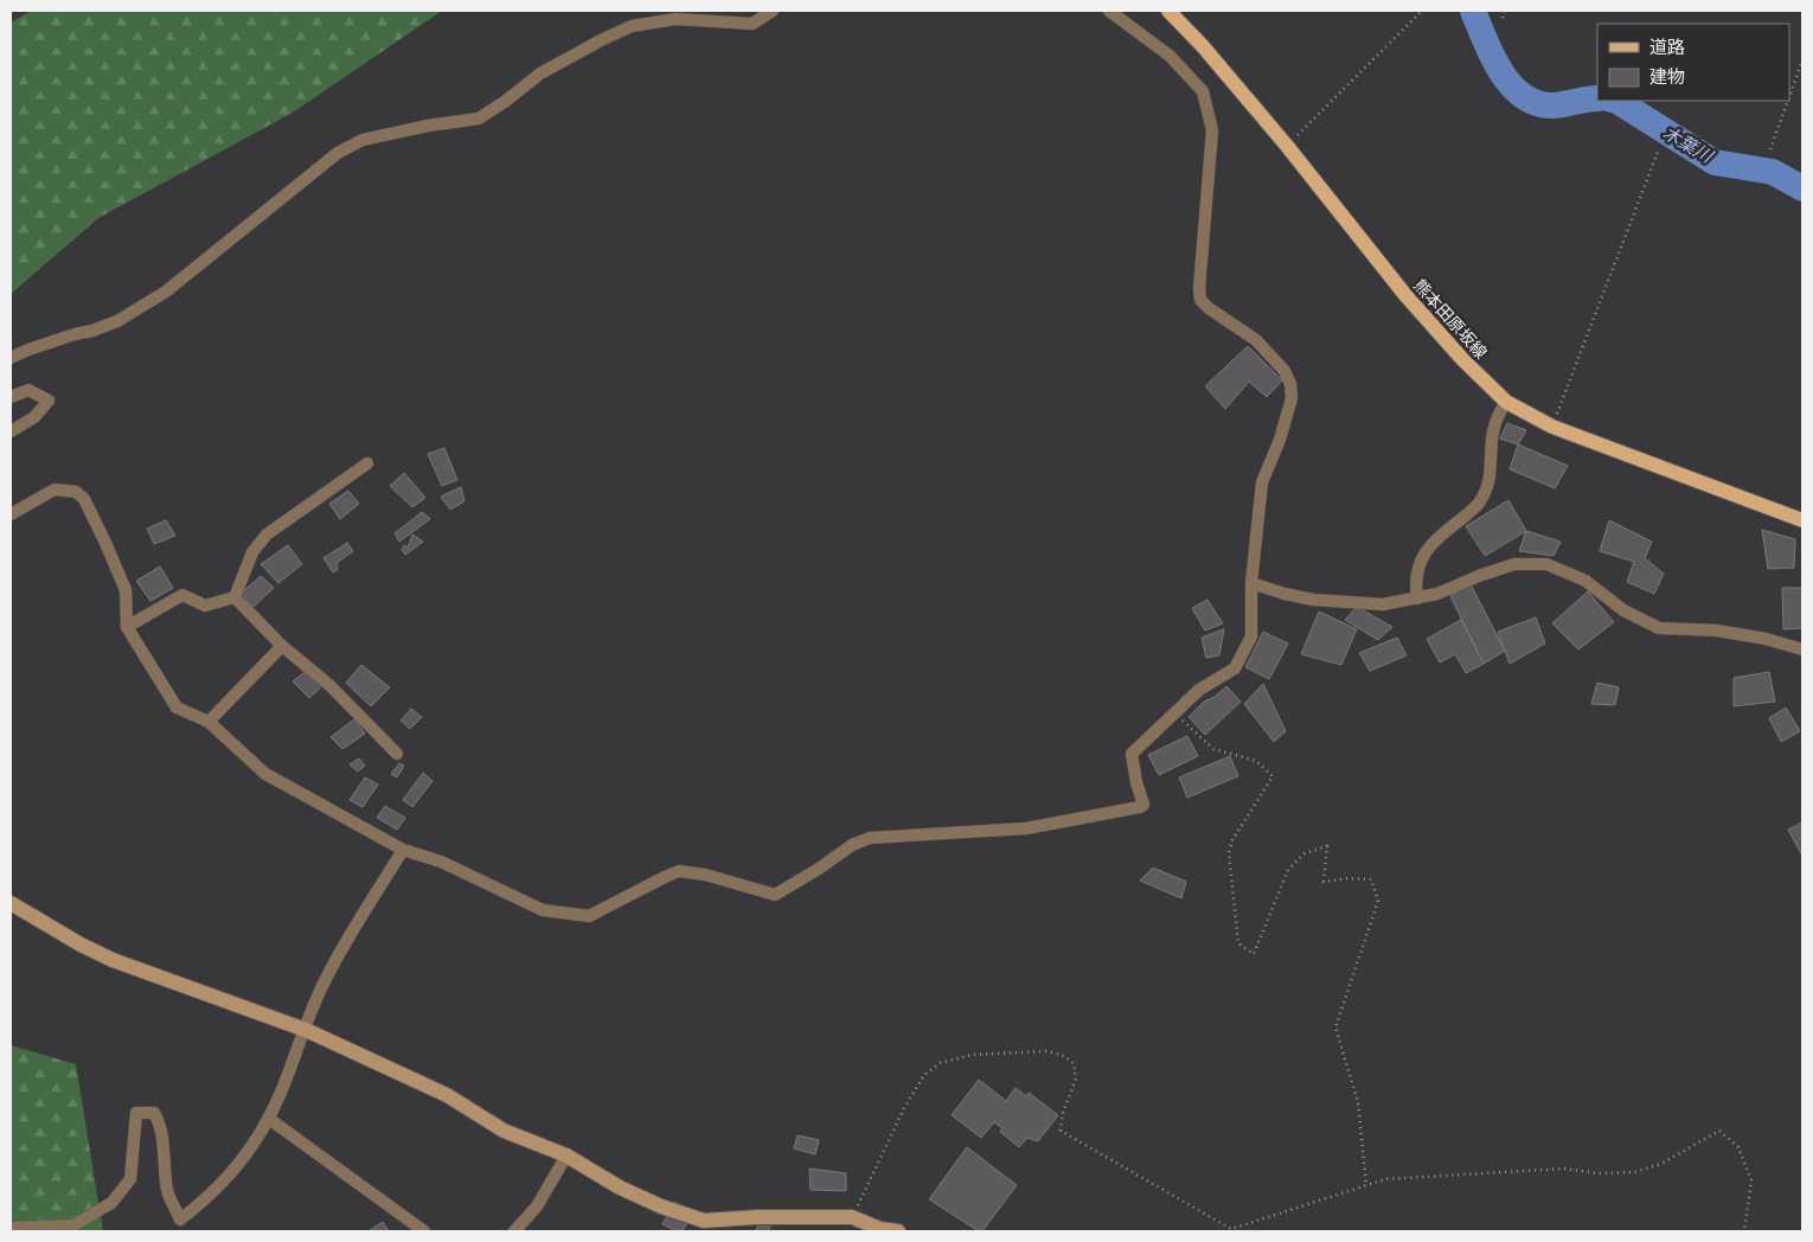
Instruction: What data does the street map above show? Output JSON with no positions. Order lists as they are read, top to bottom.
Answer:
{
  "streets": {
    "main road": ["熊本田原坂線"]
  },
  "water": ["木葉川"],
  "legend": ["道路", "建物"]
}
